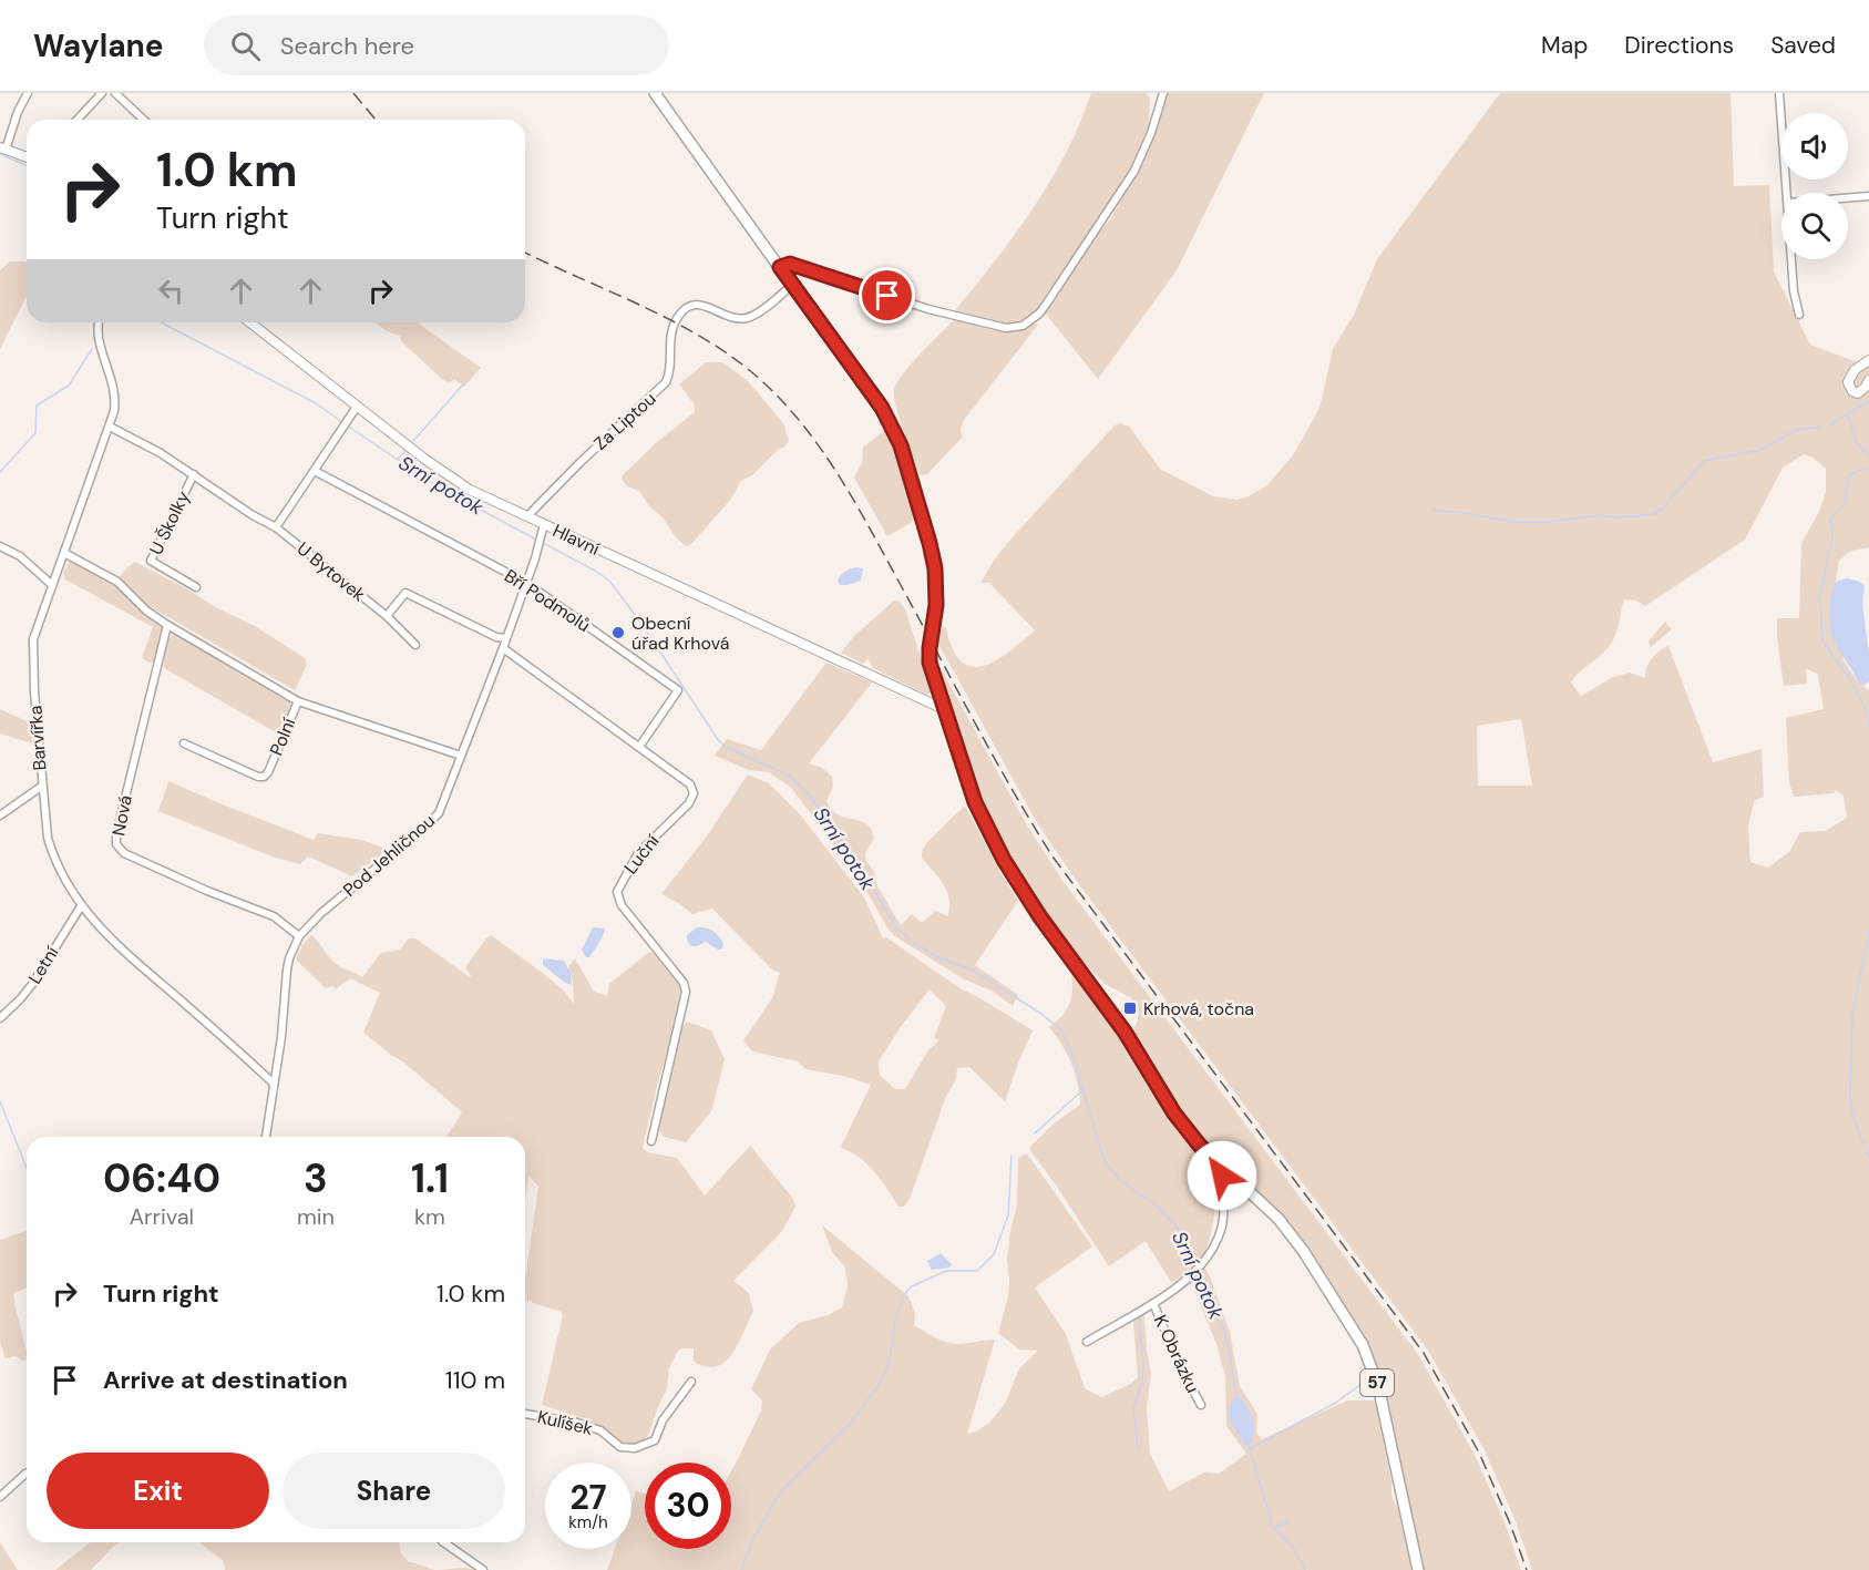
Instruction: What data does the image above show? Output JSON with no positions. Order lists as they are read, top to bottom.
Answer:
{
  "streets": {
    "main road": ["57"],
    "street": [
      "Za Liptou",
      "U Školky",
      "Hlavní",
      "U Bytovek",
      "Bří Podmolů",
      "Polní",
      "Barvířka",
      "Nová",
      "Luční",
      "Pod Jehličnou",
      "Letní",
      "K Obrázku",
      "Kulíšek"
    ]
  },
  "crossings": [
    ["Za Liptou", "Hlavní"],
    ["Za Liptou", "57"],
    ["U Školky", "U Bytovek"],
    ["U Školky", "Barvířka"],
    ["Hlavní", "Pod Jehličnou"],
    ["Hlavní", "57"],
    ["Bří Podmolů", "Luční"],
    ["Bří Podmolů", "Pod Jehličnou"],
    ["Polní", "Pod Jehličnou"],
    ["Barvířka", "Pod Jehličnou"],
    ["Barvířka", "Letní"],
    ["Nová", "Pod Jehličnou"],
    ["Luční", "Pod Jehličnou"],
    ["K Obrázku", "57"]
  ],
  "water": ["Srní potok"],
  "places": {
    "other": ["Obecní úřad Krhová"],
    "transit": ["Krhová, točna"]
  },
  "page": {
    "header": "Waylane",
    "search": "Search here",
    "nav": ["Map", "Directions", "Saved"],
    "turn": ["1.0 km", "Turn right"],
    "eta": [
      "06:40",
      "Arrival",
      "3",
      "min",
      "1.1",
      "km"
    ],
    "list": [
      {
        "name": "Turn right",
        "value": "1.0 km"
      },
      {
        "name": "Arrive at destination",
        "value": "110 m"
      }
    ],
    "buttons": ["Exit", "Share"],
    "speed": "27 km/h",
    "limit": "30"
  }
}
